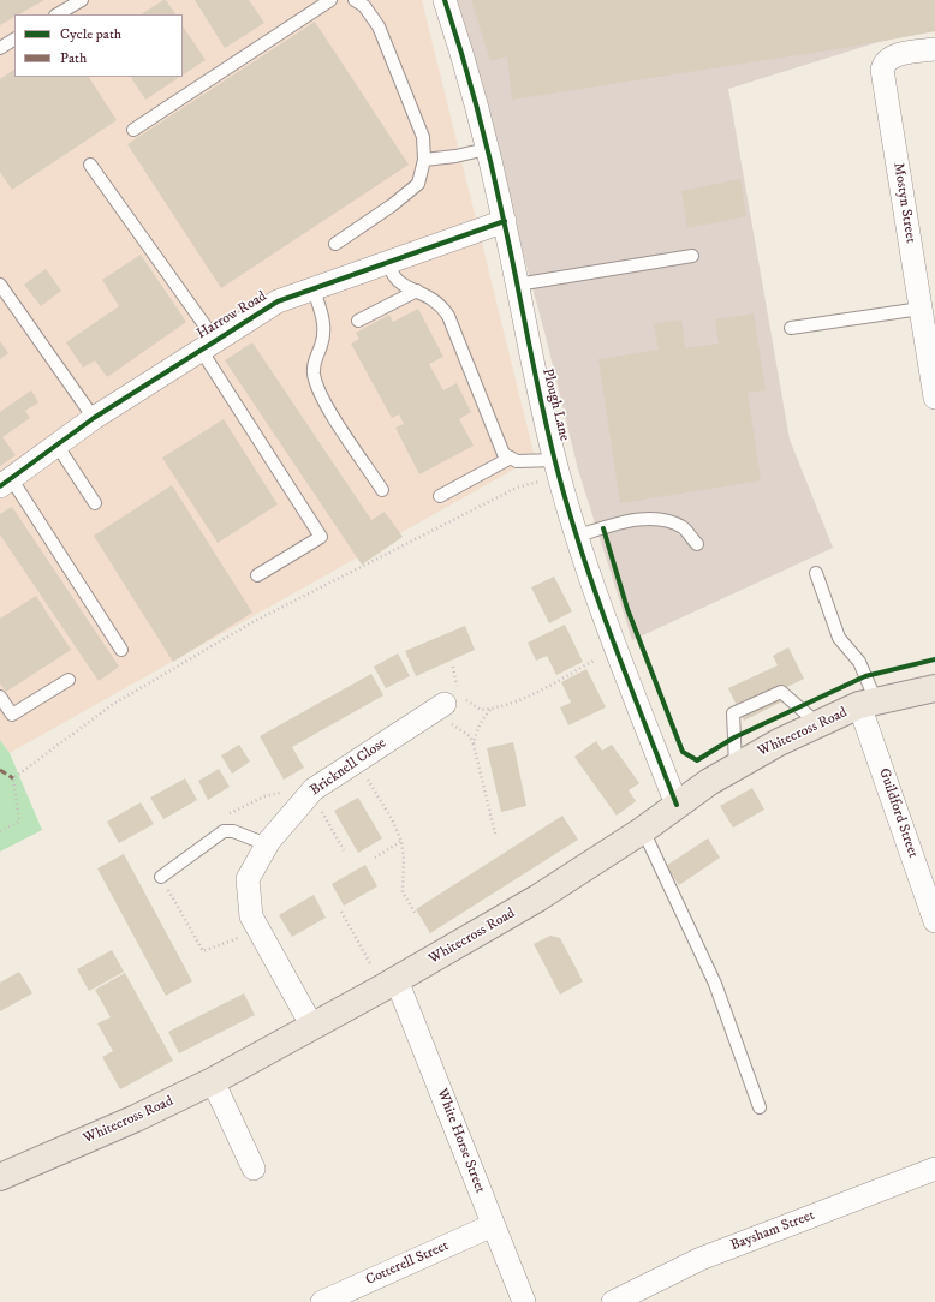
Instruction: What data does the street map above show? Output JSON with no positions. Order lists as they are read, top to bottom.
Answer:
{
  "streets": {
    "highway": ["Whitecross Road"],
    "street": [
      "Mostyn Street",
      "Harrow Road",
      "Plough Lane",
      "Bricknell Close",
      "Guildford Street",
      "White Horse Street",
      "Baysham Street",
      "Cotterell Street"
    ]
  },
  "crossings": [
    ["Harrow Road", "Plough Lane"],
    ["Plough Lane", "Whitecross Road"],
    ["Whitecross Road", "Bricknell Close"],
    ["Whitecross Road", "Guildford Street"],
    ["Whitecross Road", "White Horse Street"],
    ["White Horse Street", "Cotterell Street"]
  ],
  "legend": ["Cycle path", "Path"]
}
